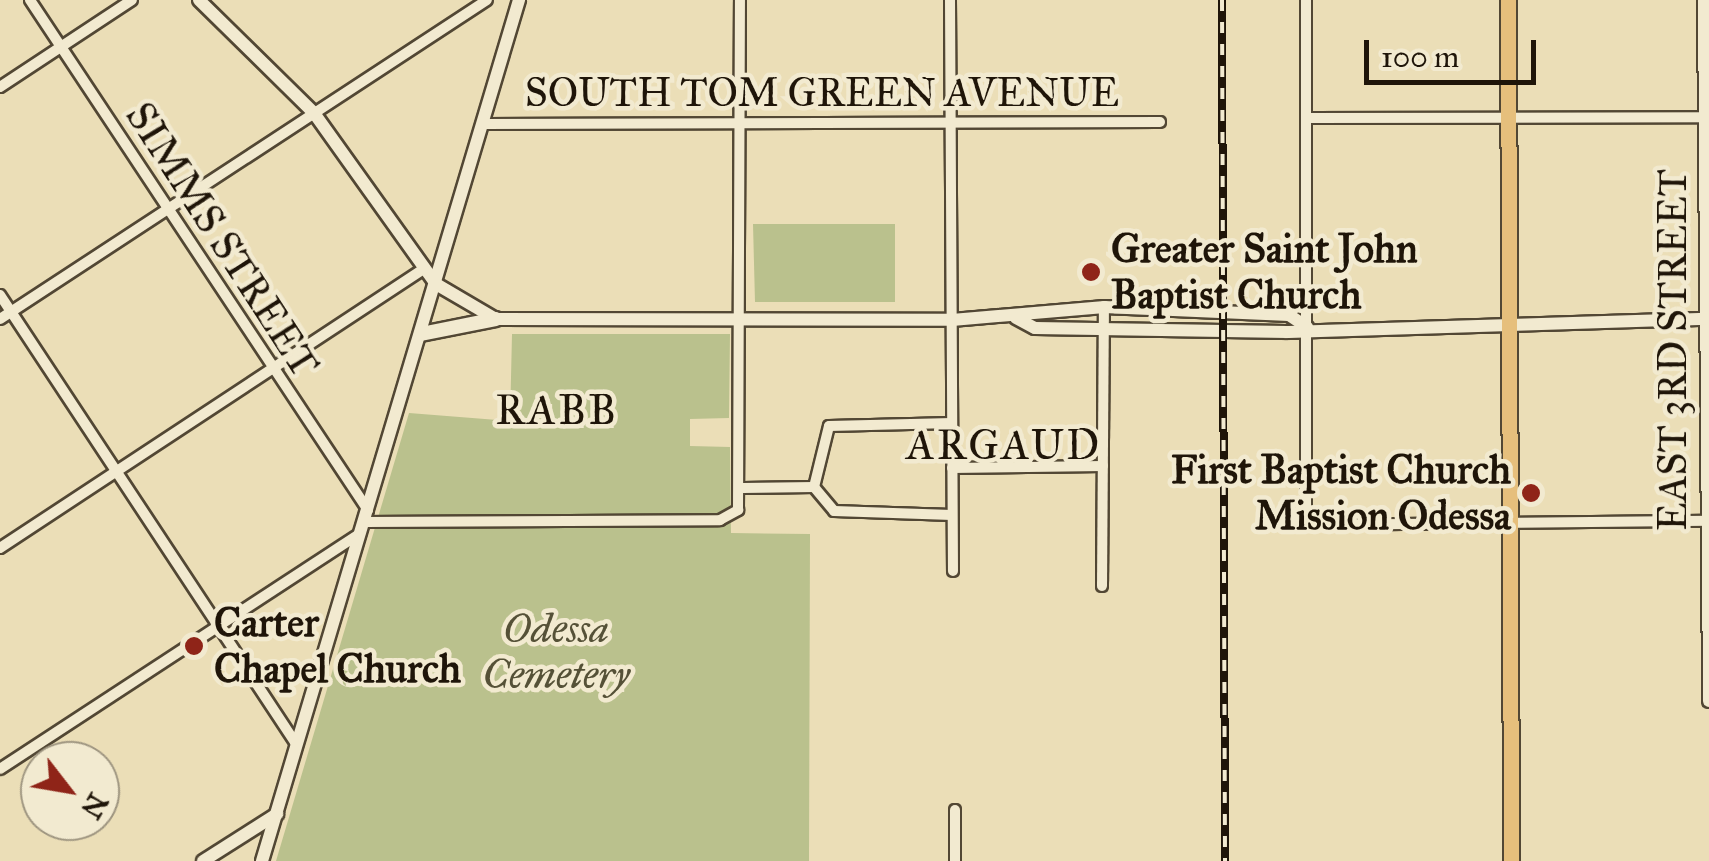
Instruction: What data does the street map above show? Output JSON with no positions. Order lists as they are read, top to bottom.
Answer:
{
  "streets": {
    "street": ["SOUTH TOM GREEN AVENUE", "SIMMS STREET", "EAST 3RD STREET"]
  },
  "districts": ["RABB", "ARGAUD"],
  "parks": ["Odessa Cemetery"],
  "places": ["Greater Saint John Baptist Church", "First Baptist Church Mission Odessa", "Carter Chapel Church"],
  "scale_bar": "100 m",
  "north": "bottom right"
}
